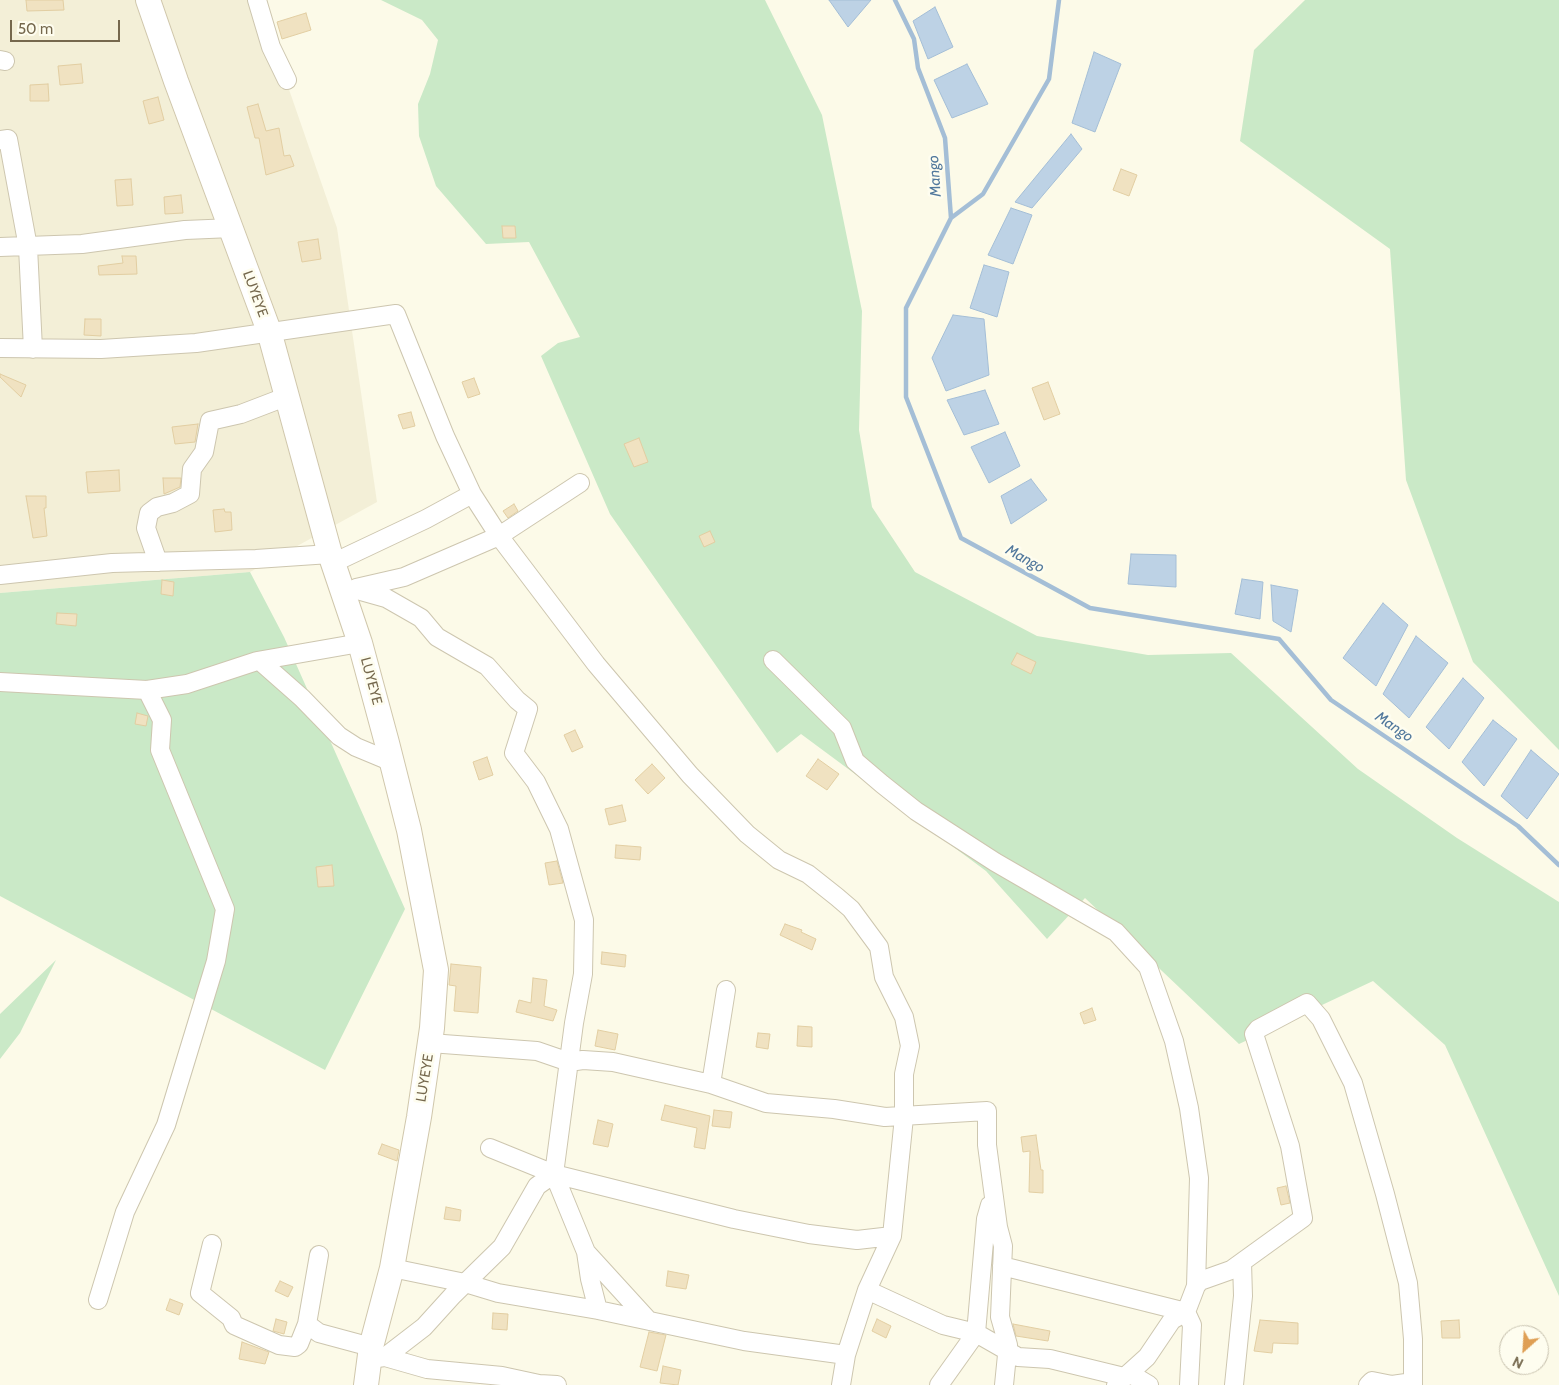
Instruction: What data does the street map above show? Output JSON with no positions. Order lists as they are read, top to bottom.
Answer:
{
  "streets": {
    "street": ["LUYEYE"]
  },
  "water": ["Mango"],
  "scale_bar": "50 m",
  "north": "bottom left"
}
